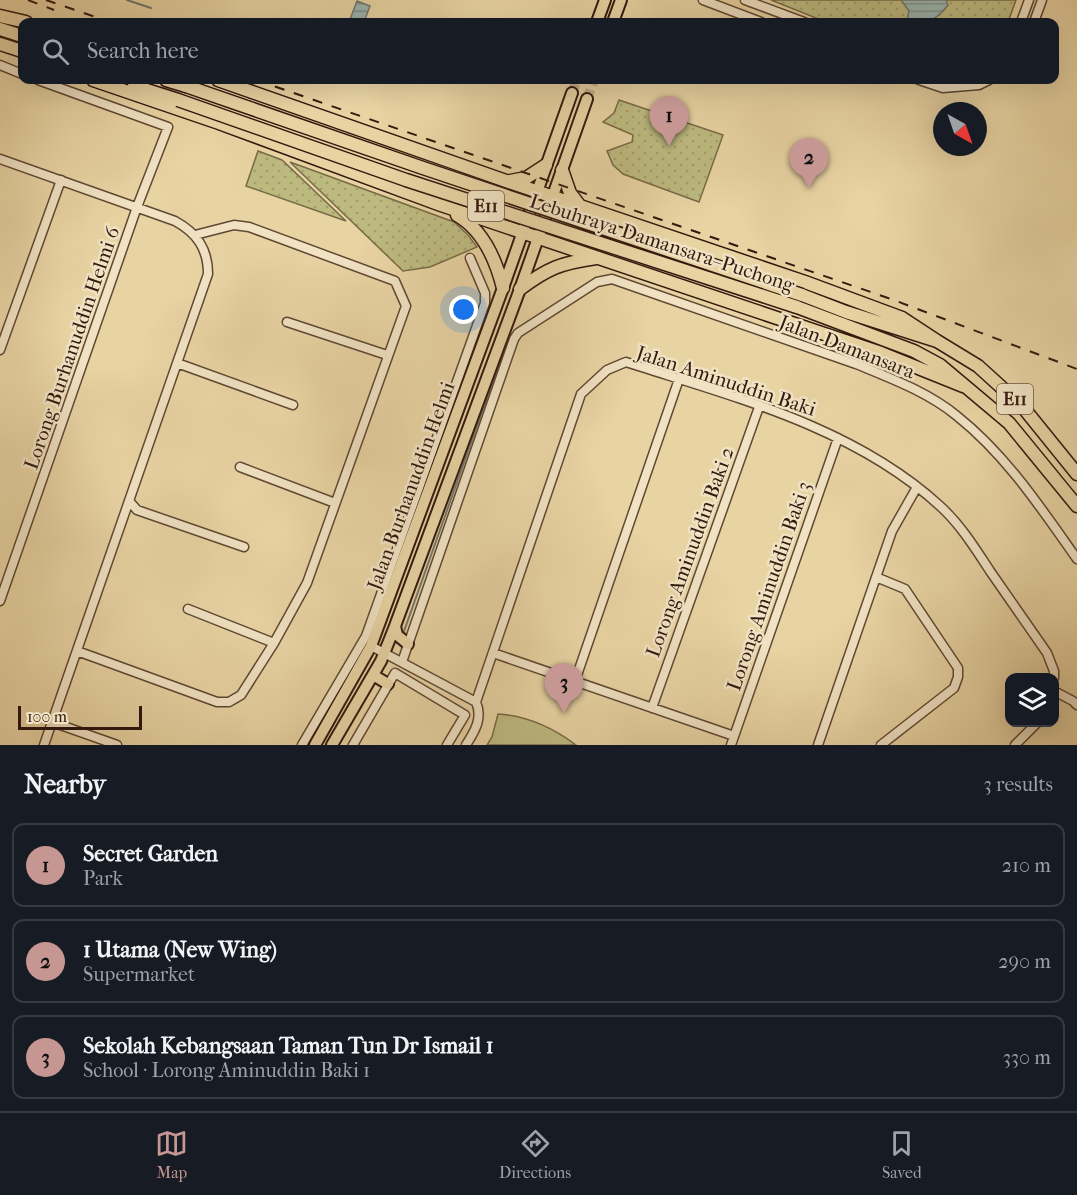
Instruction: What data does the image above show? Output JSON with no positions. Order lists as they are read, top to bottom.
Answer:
{
  "streets": {
    "highway": ["E11", "Lebuhraya Damansara–Puchong"],
    "main road": ["Jalan Burhanuddin Helmi"],
    "street": [
      "Jalan Damansara",
      "Lorong Burhanuddin Helmi 6",
      "Jalan Aminuddin Baki",
      "Lorong Aminuddin Baki 2",
      "Lorong Aminuddin Baki 3"
    ]
  },
  "crossings": [
    ["Jalan Aminuddin Baki", "Lorong Aminuddin Baki 2"],
    ["Jalan Aminuddin Baki", "Lorong Aminuddin Baki 3"]
  ],
  "scale_bar": "100 m",
  "north": "bottom right",
  "page": {
    "search": "Search here",
    "pins": ["1", "2", "3"],
    "scale": "100 m",
    "heading": ["Nearby", "3 results"],
    "list": [
      {
        "mark": "1",
        "name": "Secret Garden",
        "note": "Park",
        "value": "210 m"
      },
      {
        "mark": "2",
        "name": "1 Utama (New Wing)",
        "note": "Supermarket",
        "value": "290 m"
      },
      {
        "mark": "3",
        "name": "Sekolah Kebangsaan Taman Tun Dr Ismail 1",
        "note": "School · Lorong Aminuddin Baki 1",
        "value": "330 m"
      }
    ],
    "nav": ["Map", "Directions", "Saved"]
  }
}
